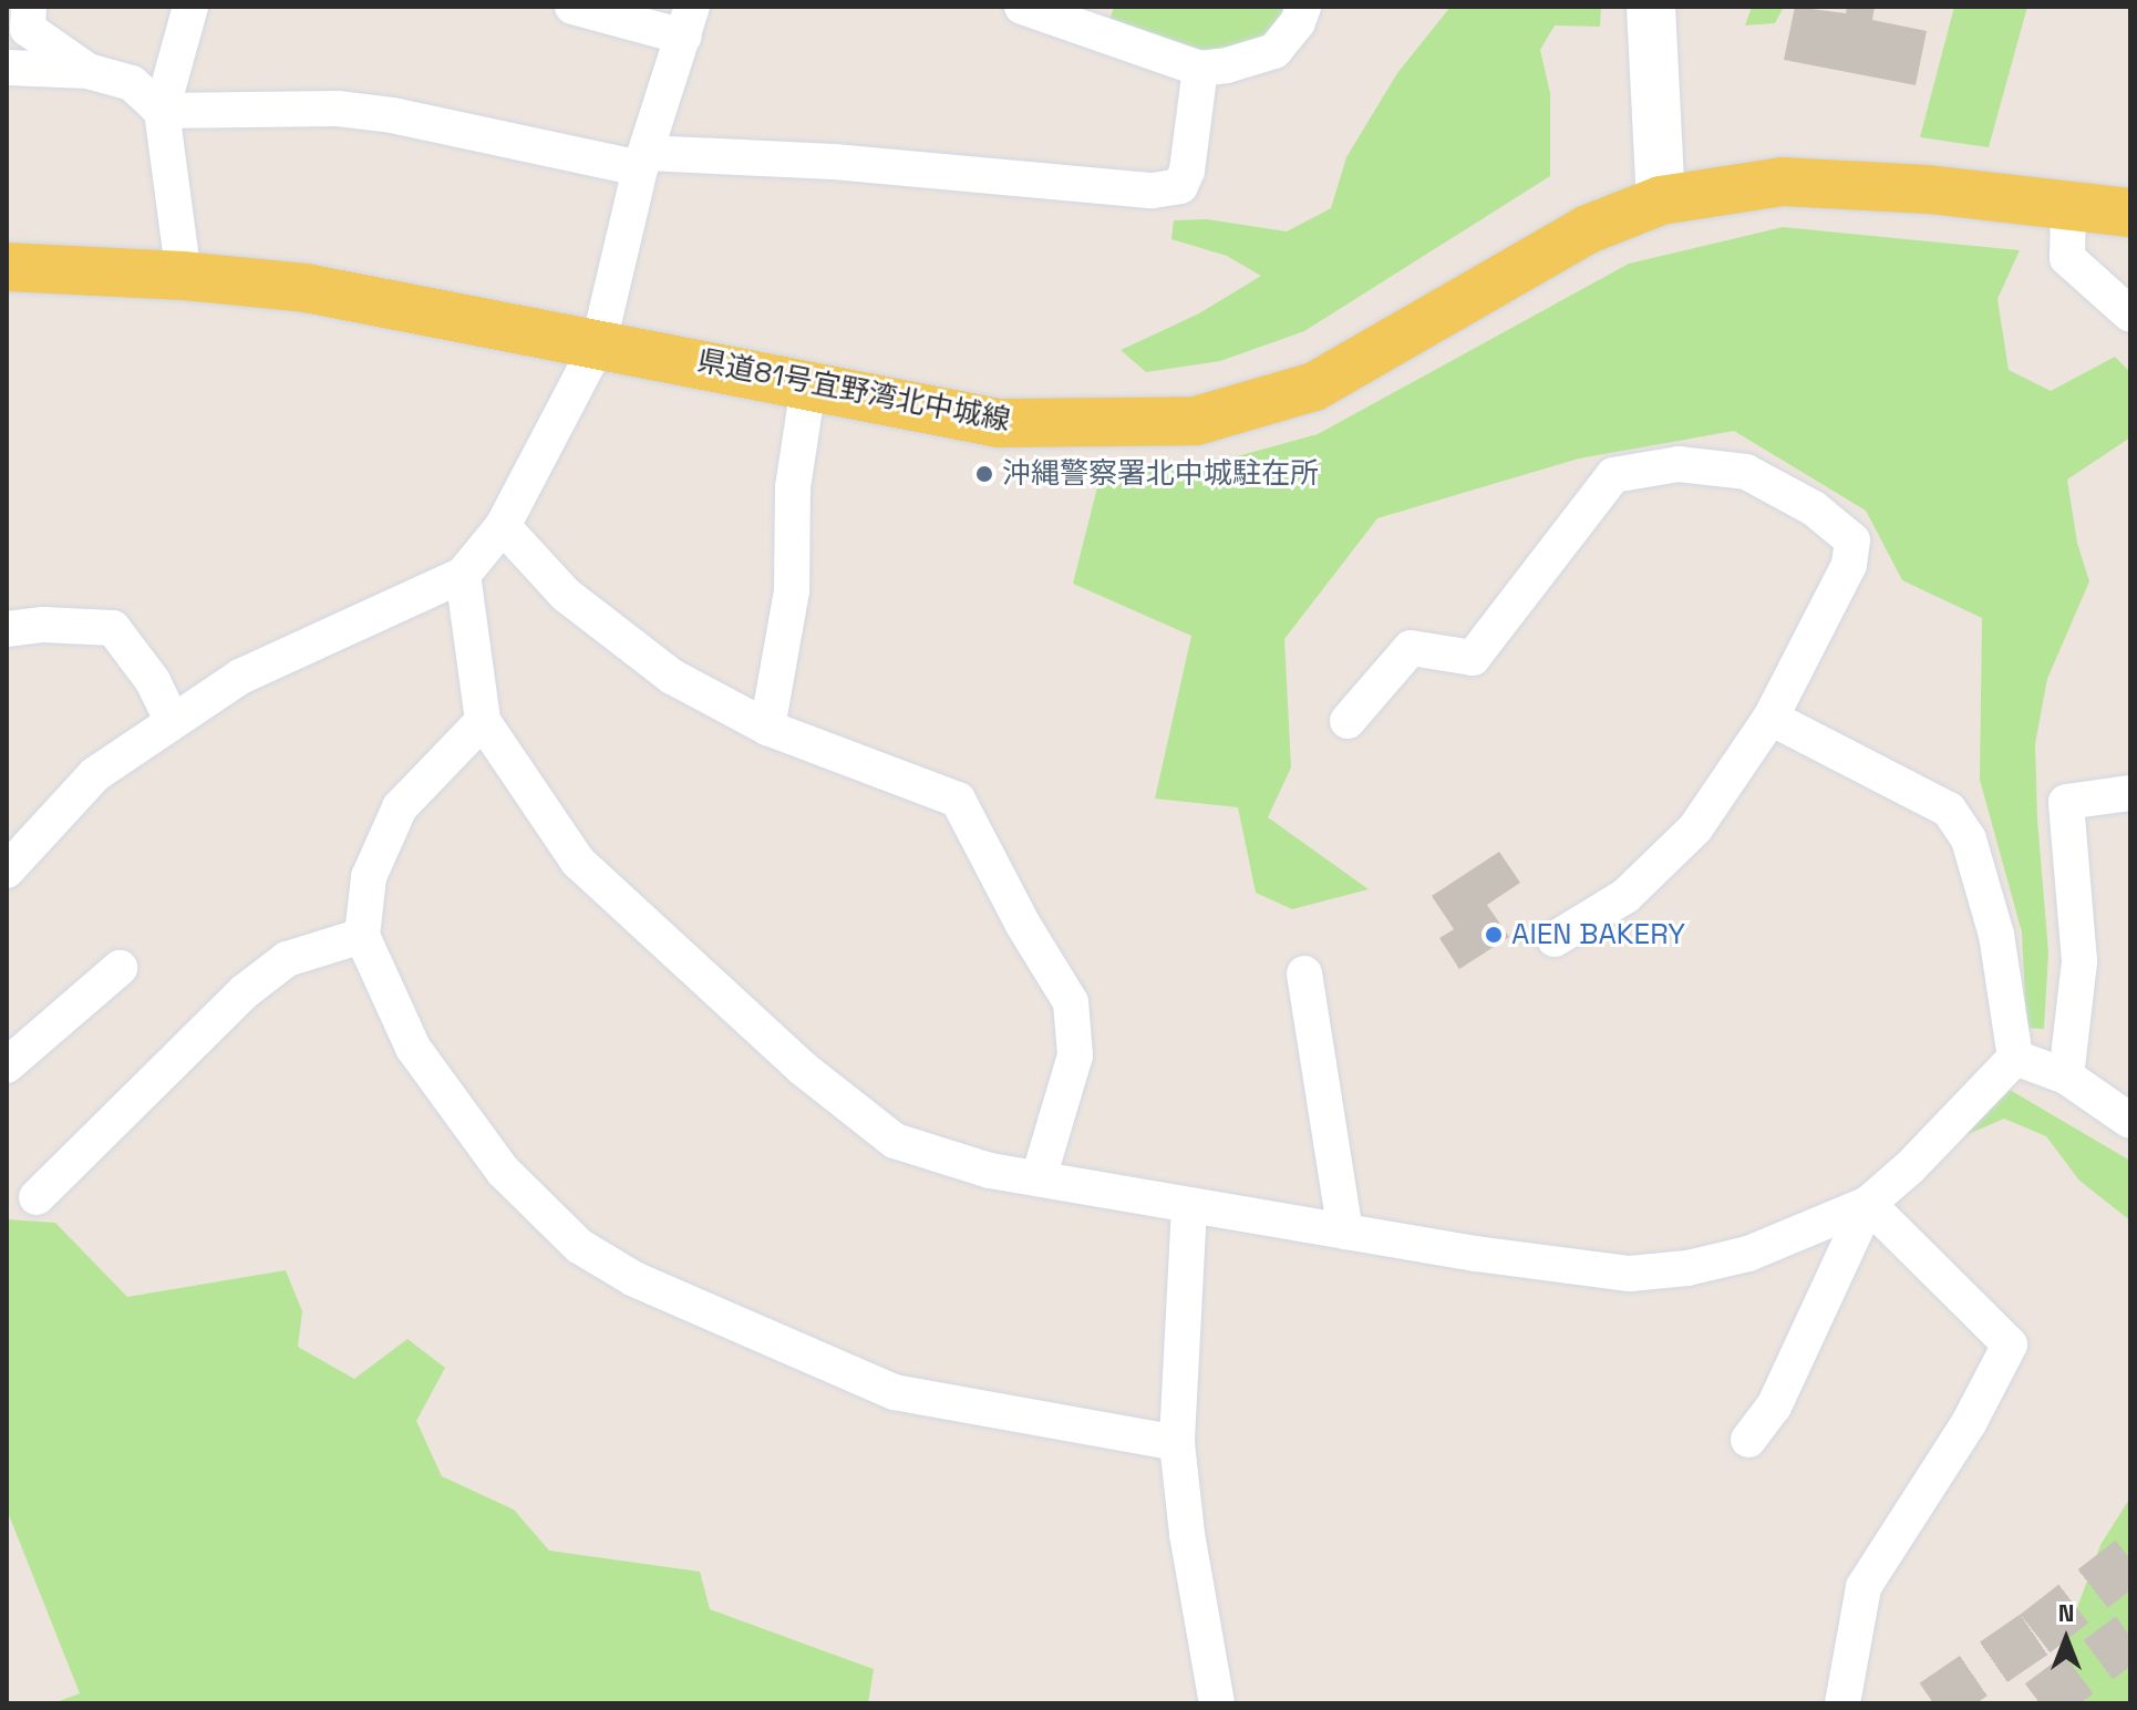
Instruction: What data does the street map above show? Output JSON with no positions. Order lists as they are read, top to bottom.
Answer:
{
  "streets": {
    "main road": ["県道81号宜野湾北中城線"]
  },
  "places": ["沖縄警察署北中城駐在所", "AIEN BAKERY"],
  "north": "top"
}
